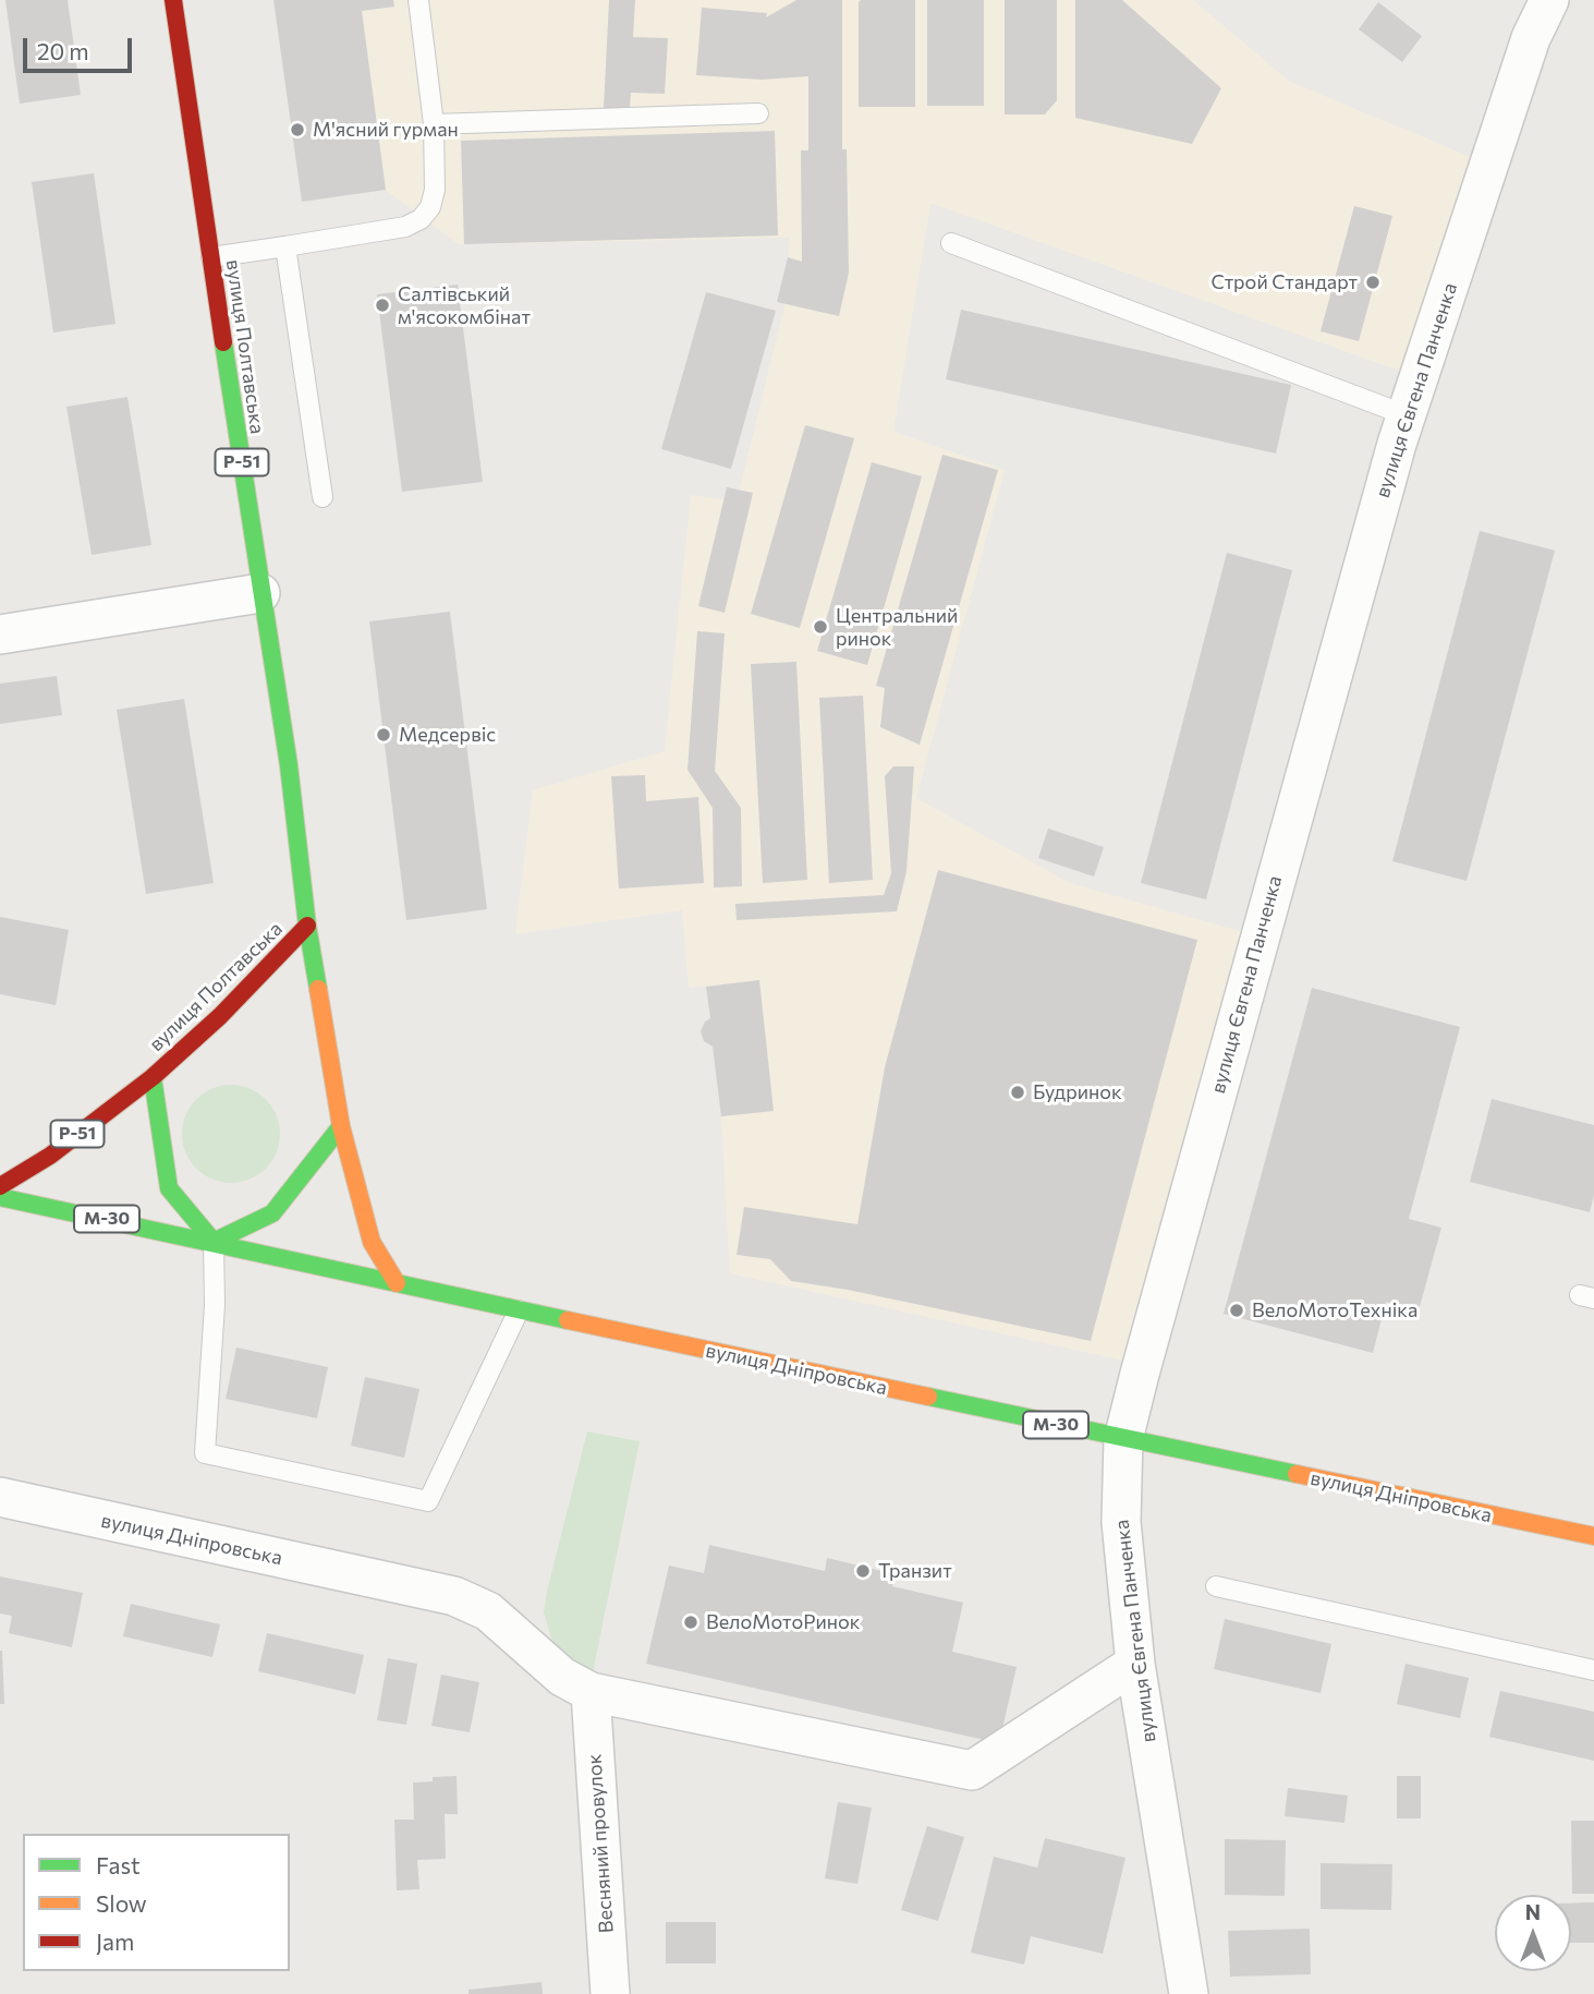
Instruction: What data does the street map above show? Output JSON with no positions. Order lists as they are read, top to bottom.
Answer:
{
  "streets": {
    "main road": [
      "вулиця Полтавська",
      "Р-51",
      "М-30",
      "вулиця Дніпровська"
    ],
    "street": ["вулиця Євгена Панченка", "Весняний провулок"]
  },
  "crossings": [
    ["вулиця Полтавська", "Р-51"],
    ["вулиця Євгена Панченка", "вулиця Дніпровська"],
    ["Р-51", "вулиця Дніпровська"],
    ["вулиця Дніпровська", "Весняний провулок"]
  ],
  "places": [
    "М'ясний гурман",
    "Строй Стандарт",
    "Салтівський м'ясокомбінат",
    "Центральний ринок",
    "Медсервіс",
    "Будринок",
    "ВелоМотоТехніка",
    "Транзит",
    "ВелоМотоРинок"
  ],
  "legend": ["Fast", "Slow", "Jam"],
  "scale_bar": "20 m",
  "north": "top"
}
